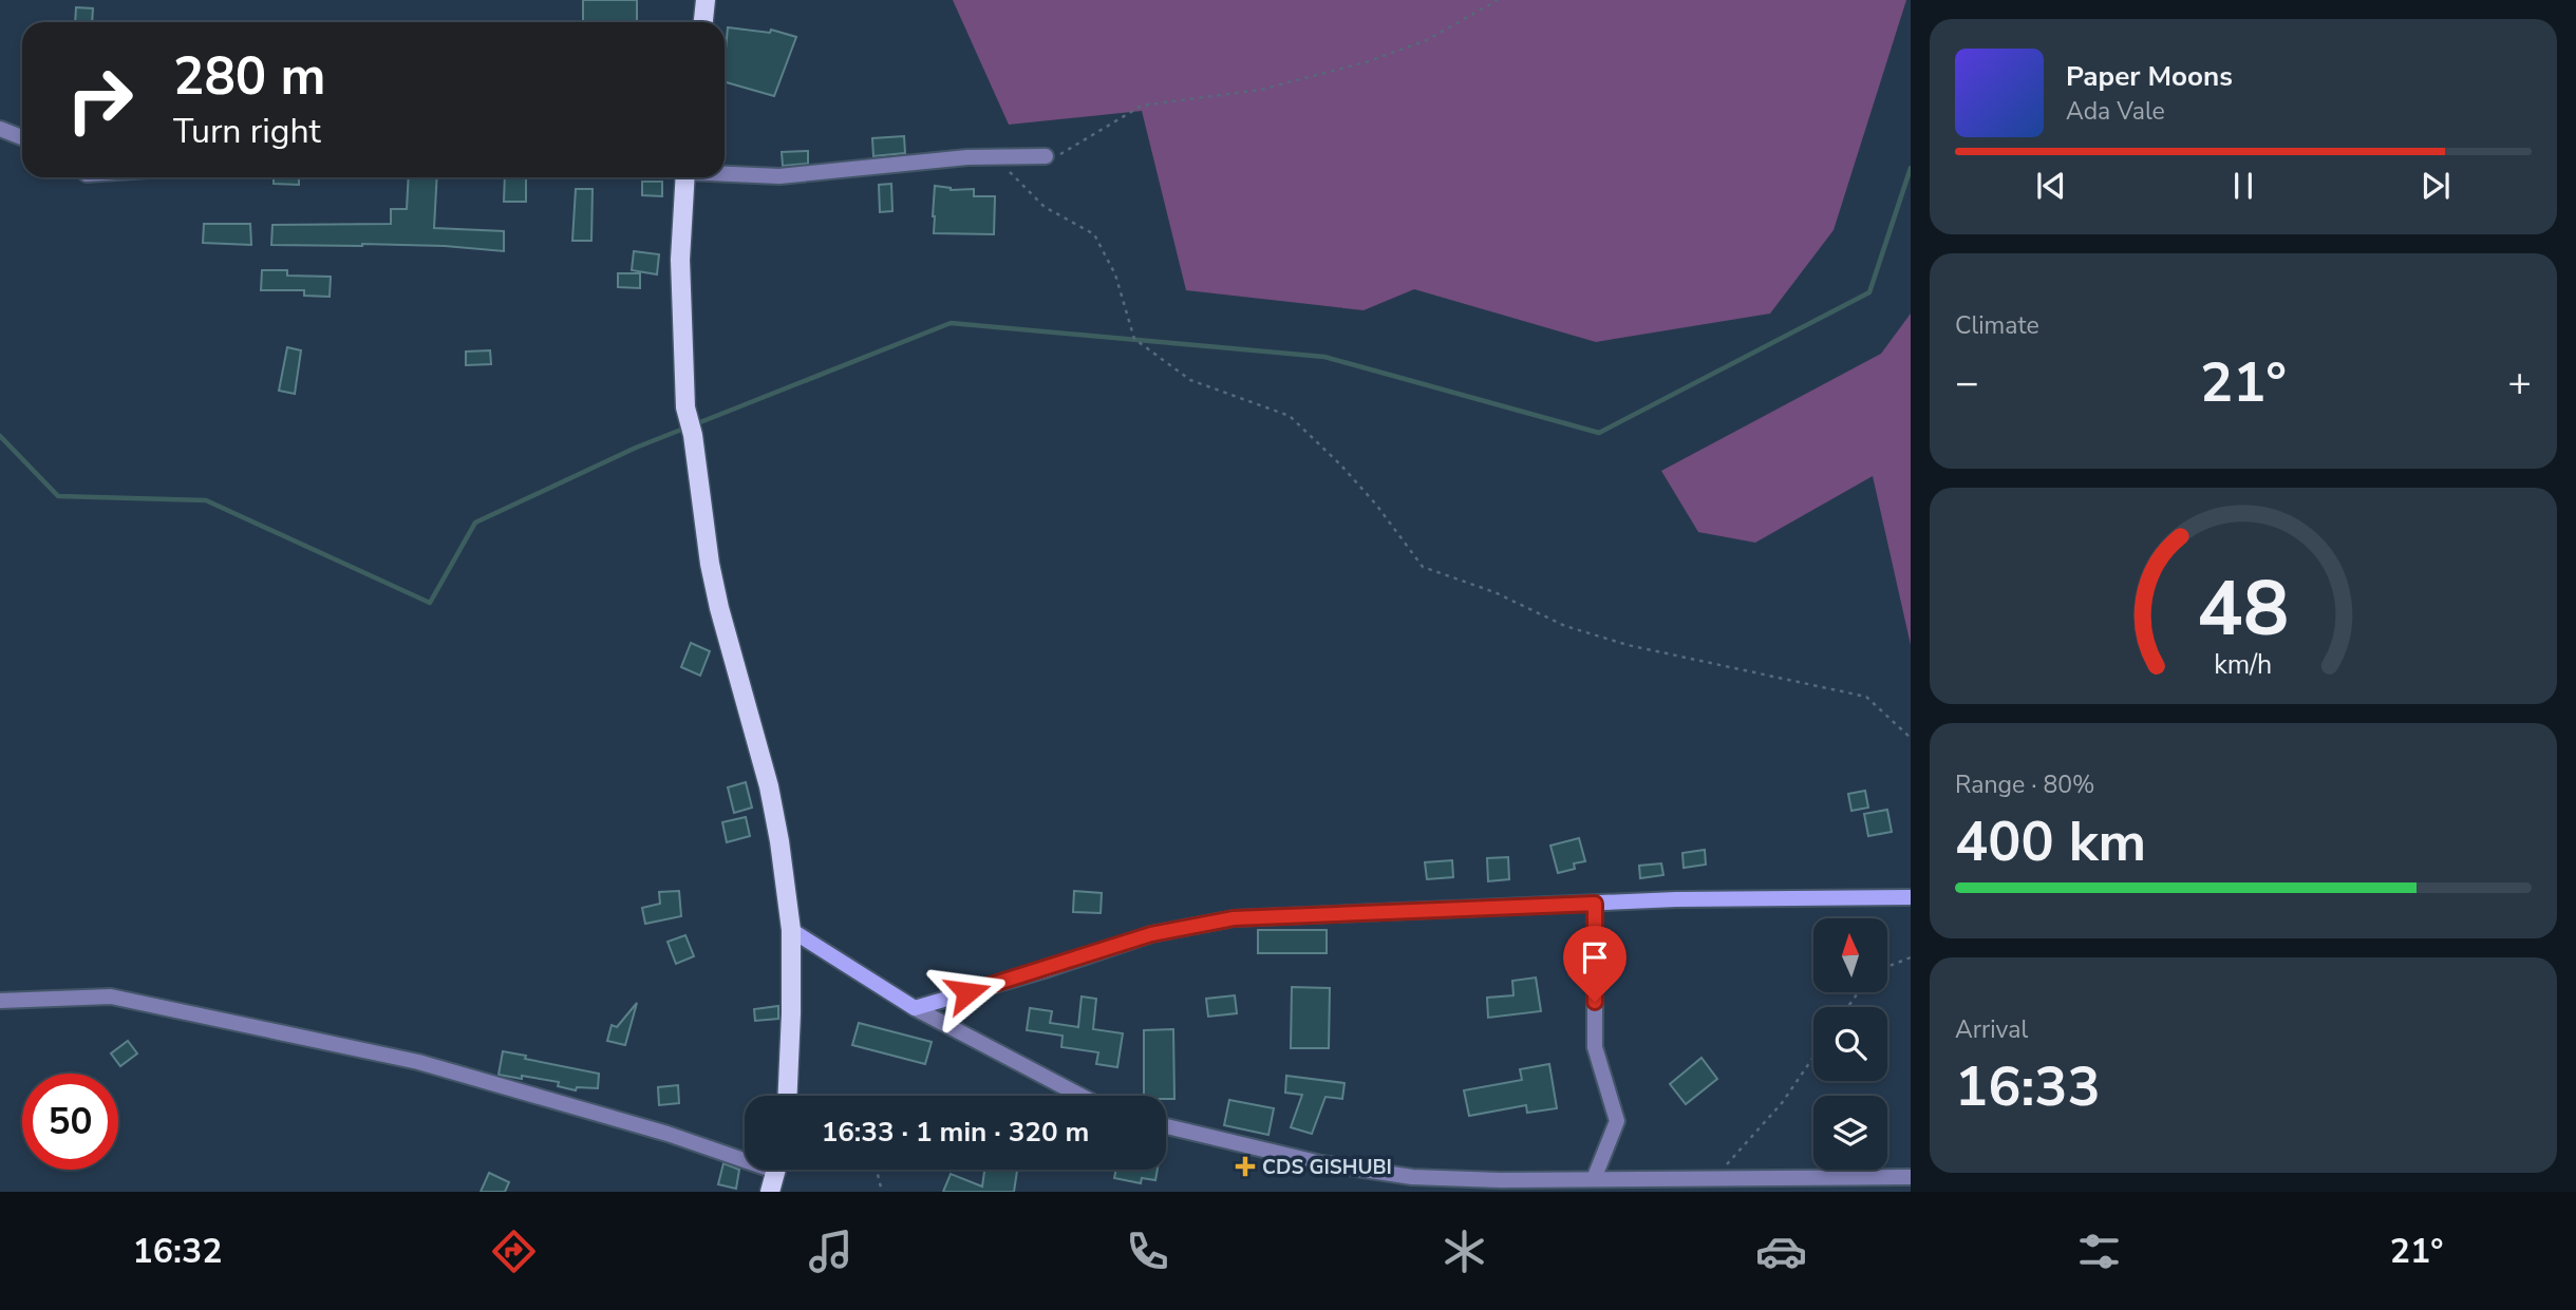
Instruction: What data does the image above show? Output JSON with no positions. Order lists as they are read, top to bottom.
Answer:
{
  "places": {
    "health": ["CDS GISHUBI"]
  },
  "north": "top",
  "page": {
    "turn": ["280 m", "Turn right"],
    "song": ["Paper Moons", "Ada Vale"],
    "tile": [
      "Climate",
      ["Range · 80%", "400 km"],
      ["Arrival", "16:33"]
    ],
    "heat": ["−", "21°", "+"],
    "limit": "50",
    "trip": "16:33 · 1 min · 320 m",
    "tabs": ["16:32", "21°"],
    "gauge": ["48", "km/h"]
  }
}
